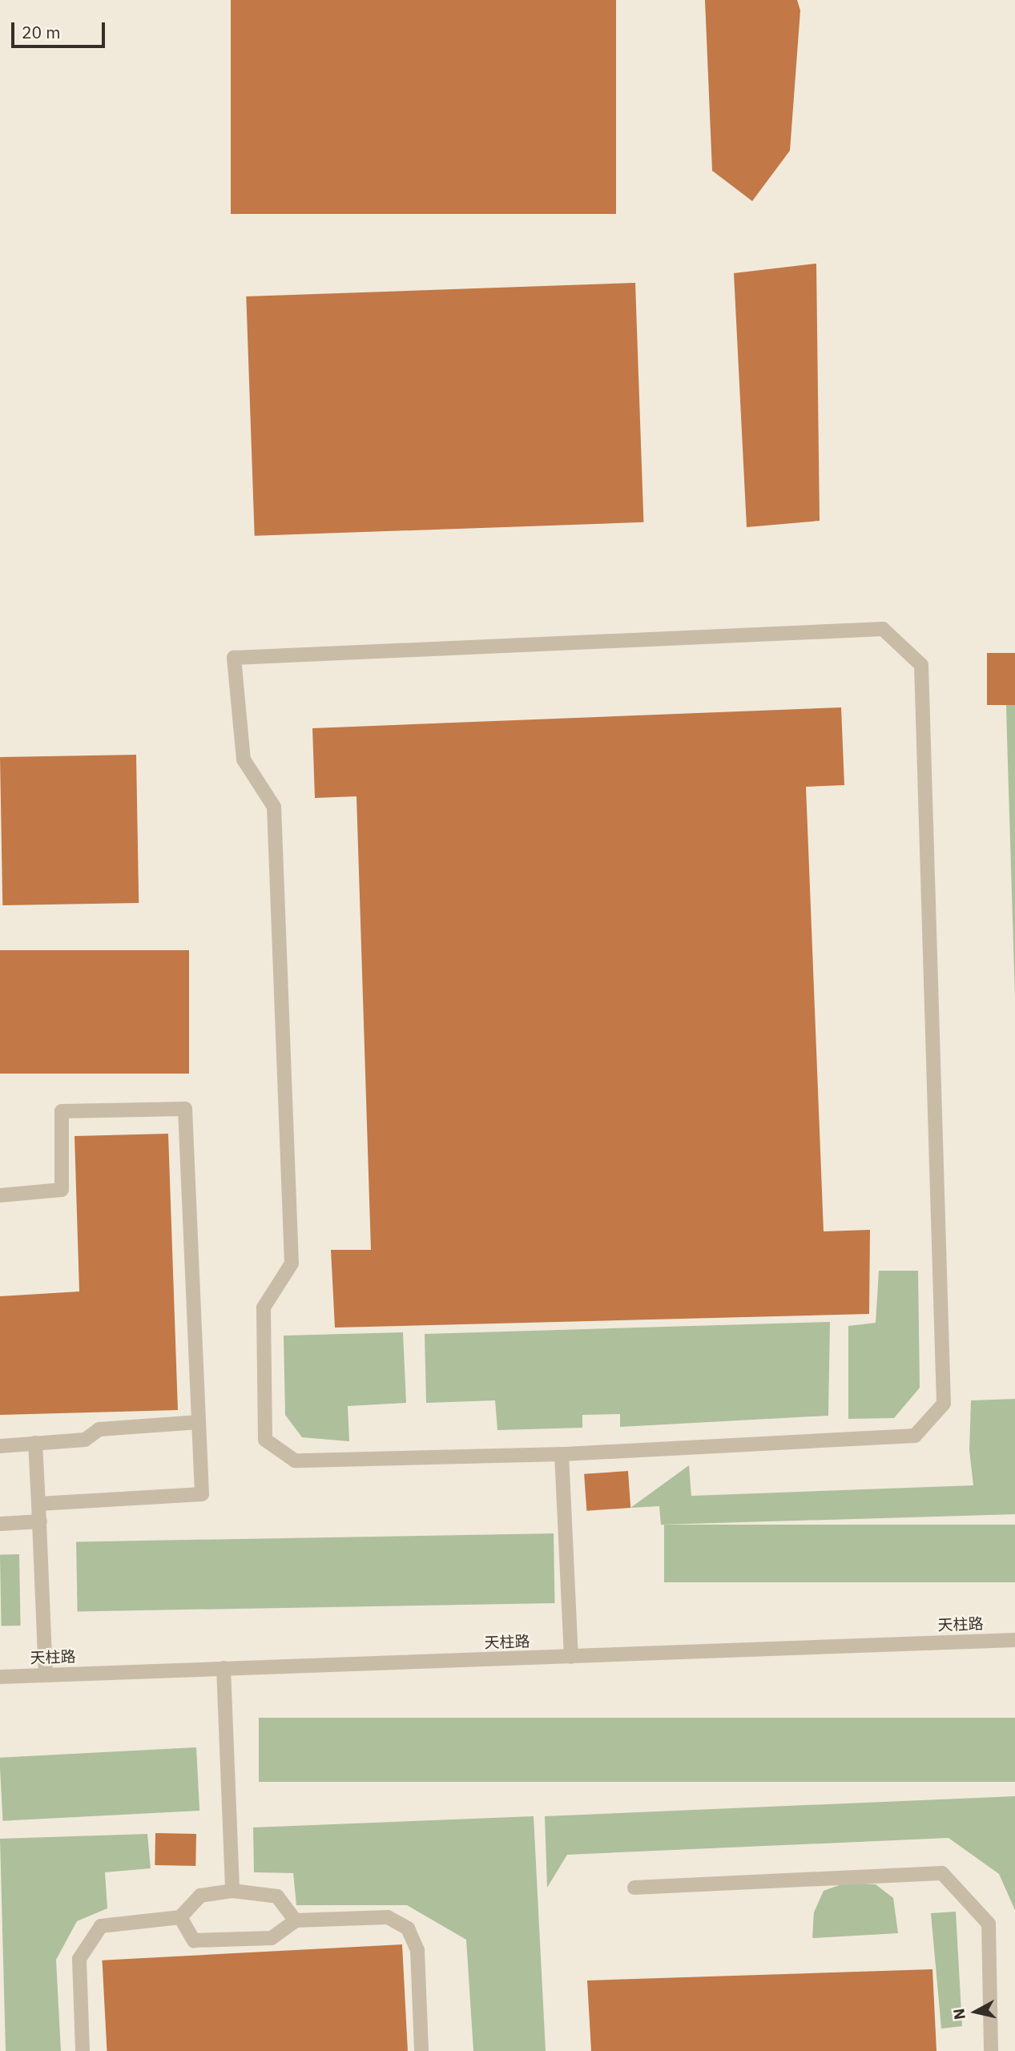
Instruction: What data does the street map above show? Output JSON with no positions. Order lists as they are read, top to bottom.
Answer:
{
  "streets": {
    "street": ["天柱路"]
  },
  "scale_bar": "20 m",
  "north": "left"
}
